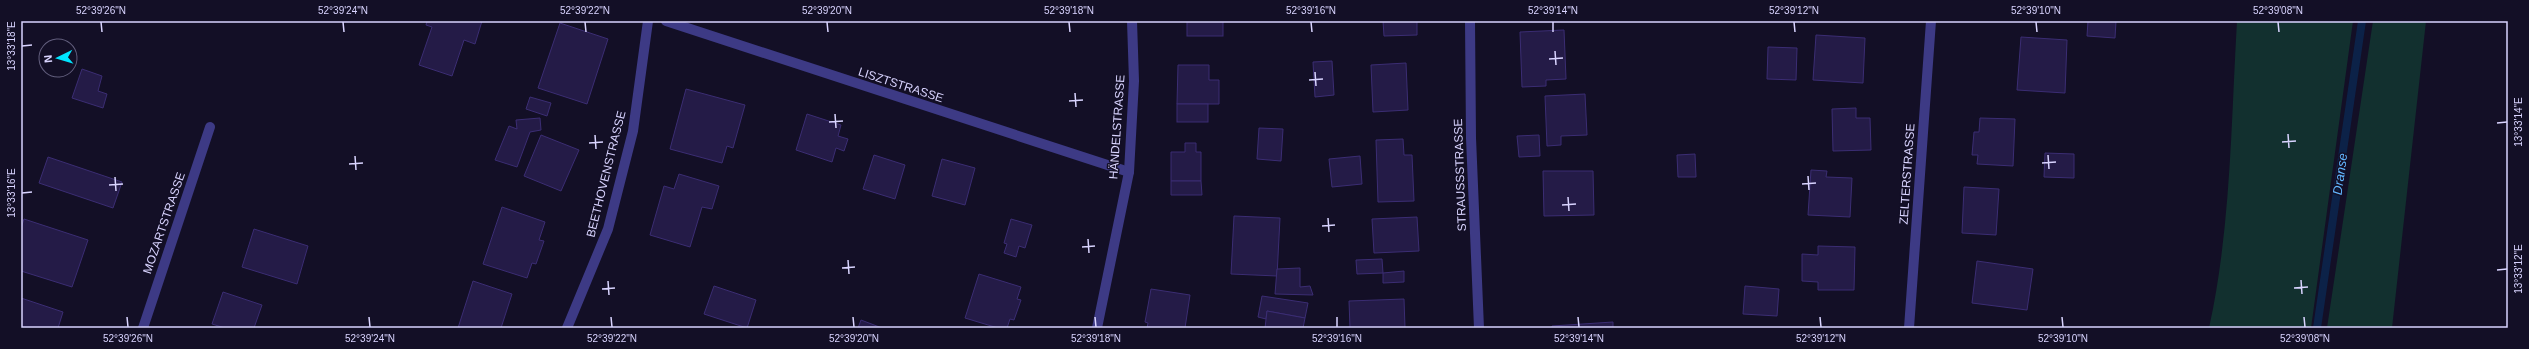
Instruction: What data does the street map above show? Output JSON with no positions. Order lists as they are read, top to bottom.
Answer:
{
  "streets": {
    "street": [
      "LISZTSTRASSE",
      "HÄNDELSTRASSE",
      "BEETHOVENSTRASSE",
      "ZELTERSTRASSE",
      "STRAUSSSTRASSE",
      "MOZARTSTRASSE"
    ]
  },
  "crossings": [
    ["LISZTSTRASSE", "HÄNDELSTRASSE"]
  ],
  "water": ["Dranse"],
  "north": "left",
  "coordinates": [
    "52°39'26\"N",
    "52°39'24\"N",
    "52°39'22\"N",
    "52°39'20\"N",
    "52°39'18\"N",
    "52°39'16\"N",
    "52°39'14\"N",
    "52°39'12\"N",
    "52°39'10\"N",
    "52°39'08\"N",
    "13°33'18\"E",
    "13°33'14\"E",
    "13°33'16\"E",
    "13°33'12\"E"
  ]
}
